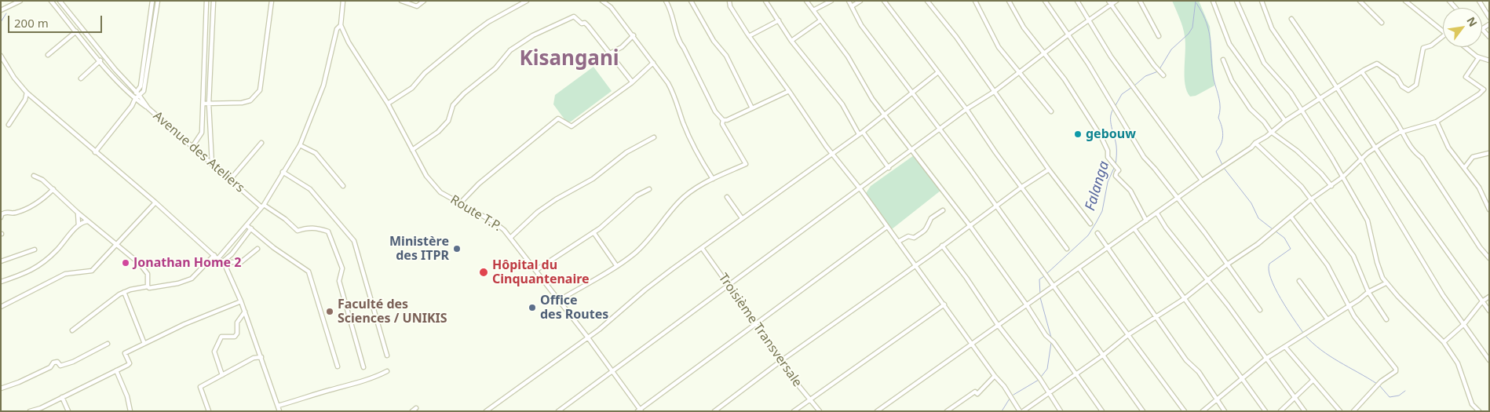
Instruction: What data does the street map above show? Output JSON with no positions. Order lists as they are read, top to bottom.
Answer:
{
  "streets": {
    "street": ["Avenue des Ateliers", "Route T.P.", "Troisième Transversale"]
  },
  "districts": ["Kisangani"],
  "water": ["Falanga"],
  "places": [
    "gebouw",
    "Ministère des ITPR",
    "Jonathan Home 2",
    "Hôpital du Cinquantenaire",
    "Office des Routes",
    "Faculté des Sciences / UNIKIS"
  ],
  "scale_bar": "200 m",
  "north": "top right"
}
